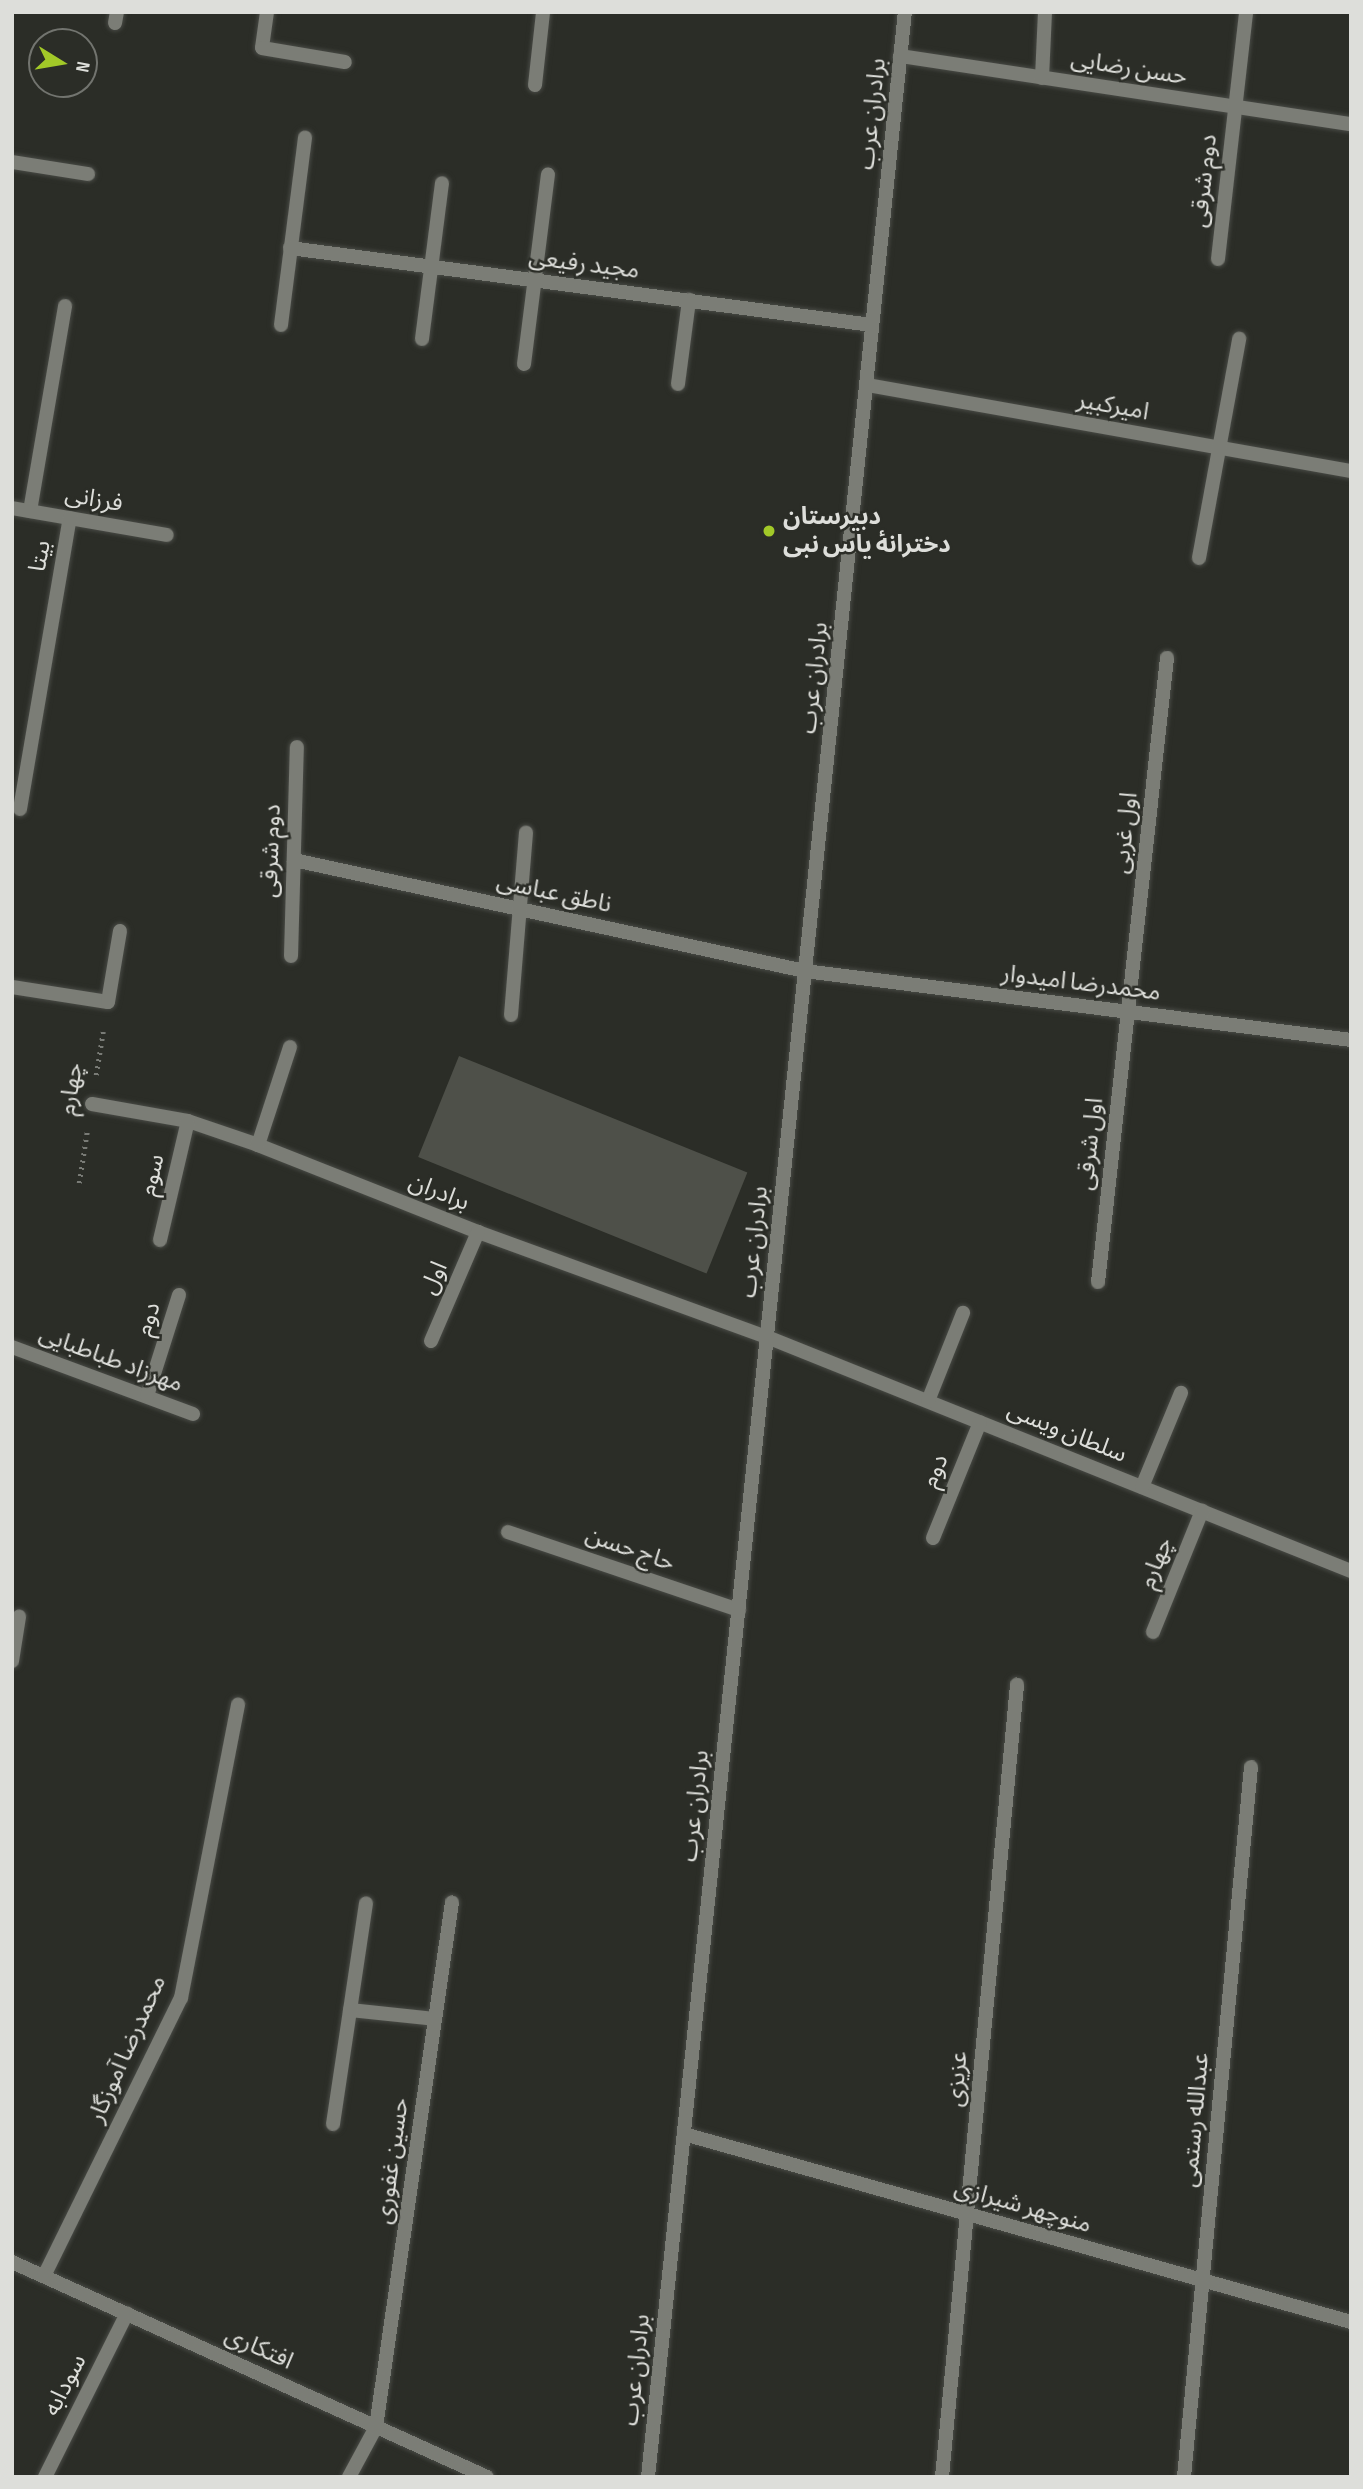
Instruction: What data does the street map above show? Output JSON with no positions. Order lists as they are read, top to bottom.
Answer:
{
  "streets": {
    "street": [
      "حسن رضایی",
      "برادران عرب",
      "دوم شرقی",
      "مجید رفیعی",
      "امیرکبیر",
      "فرزانی",
      "بیتا",
      "اول غربی",
      "ناطق عباسی",
      "محمدرضا امیدوار",
      "چهارم",
      "اول شرقی",
      "سوم",
      "برادران",
      "اول",
      "دوم",
      "مهرزاد طباطبایی",
      "سلطان ویسی",
      "حاج حسن",
      "محمدرضا آموزگار",
      "عزیزی",
      "عبدالله رستمی",
      "حسین غفوری",
      "منوچهر شیرازی",
      "افتکاری",
      "سودابه"
    ]
  },
  "crossings": [
    ["حسن رضایی", "برادران عرب"],
    ["حسن رضایی", "دوم شرقی"],
    ["برادران عرب", "مجید رفیعی"],
    ["برادران عرب", "امیرکبیر"],
    ["برادران عرب", "ناطق عباسی"],
    ["برادران عرب", "محمدرضا امیدوار"],
    ["برادران عرب", "برادران"],
    ["برادران عرب", "سلطان ویسی"],
    ["برادران عرب", "حاج حسن"],
    ["برادران عرب", "منوچهر شیرازی"],
    ["دوم شرقی", "ناطق عباسی"],
    ["فرزانی", "بیتا"],
    ["اول غربی", "محمدرضا امیدوار"],
    ["اول غربی", "اول شرقی"],
    ["ناطق عباسی", "محمدرضا امیدوار"],
    ["محمدرضا امیدوار", "اول شرقی"],
    ["چهارم", "برادران"],
    ["چهارم", "سلطان ویسی"],
    ["سوم", "برادران"],
    ["برادران", "اول"],
    ["برادران", "سلطان ویسی"],
    ["دوم", "مهرزاد طباطبایی"],
    ["دوم", "سلطان ویسی"],
    ["محمدرضا آموزگار", "افتکاری"],
    ["عزیزی", "منوچهر شیرازی"],
    ["عبدالله رستمی", "منوچهر شیرازی"],
    ["حسین غفوری", "افتکاری"],
    ["افتکاری", "سودابه"]
  ],
  "places": ["دبیرستان دخترانهٔ یاس نبی"],
  "north": "right"
}
